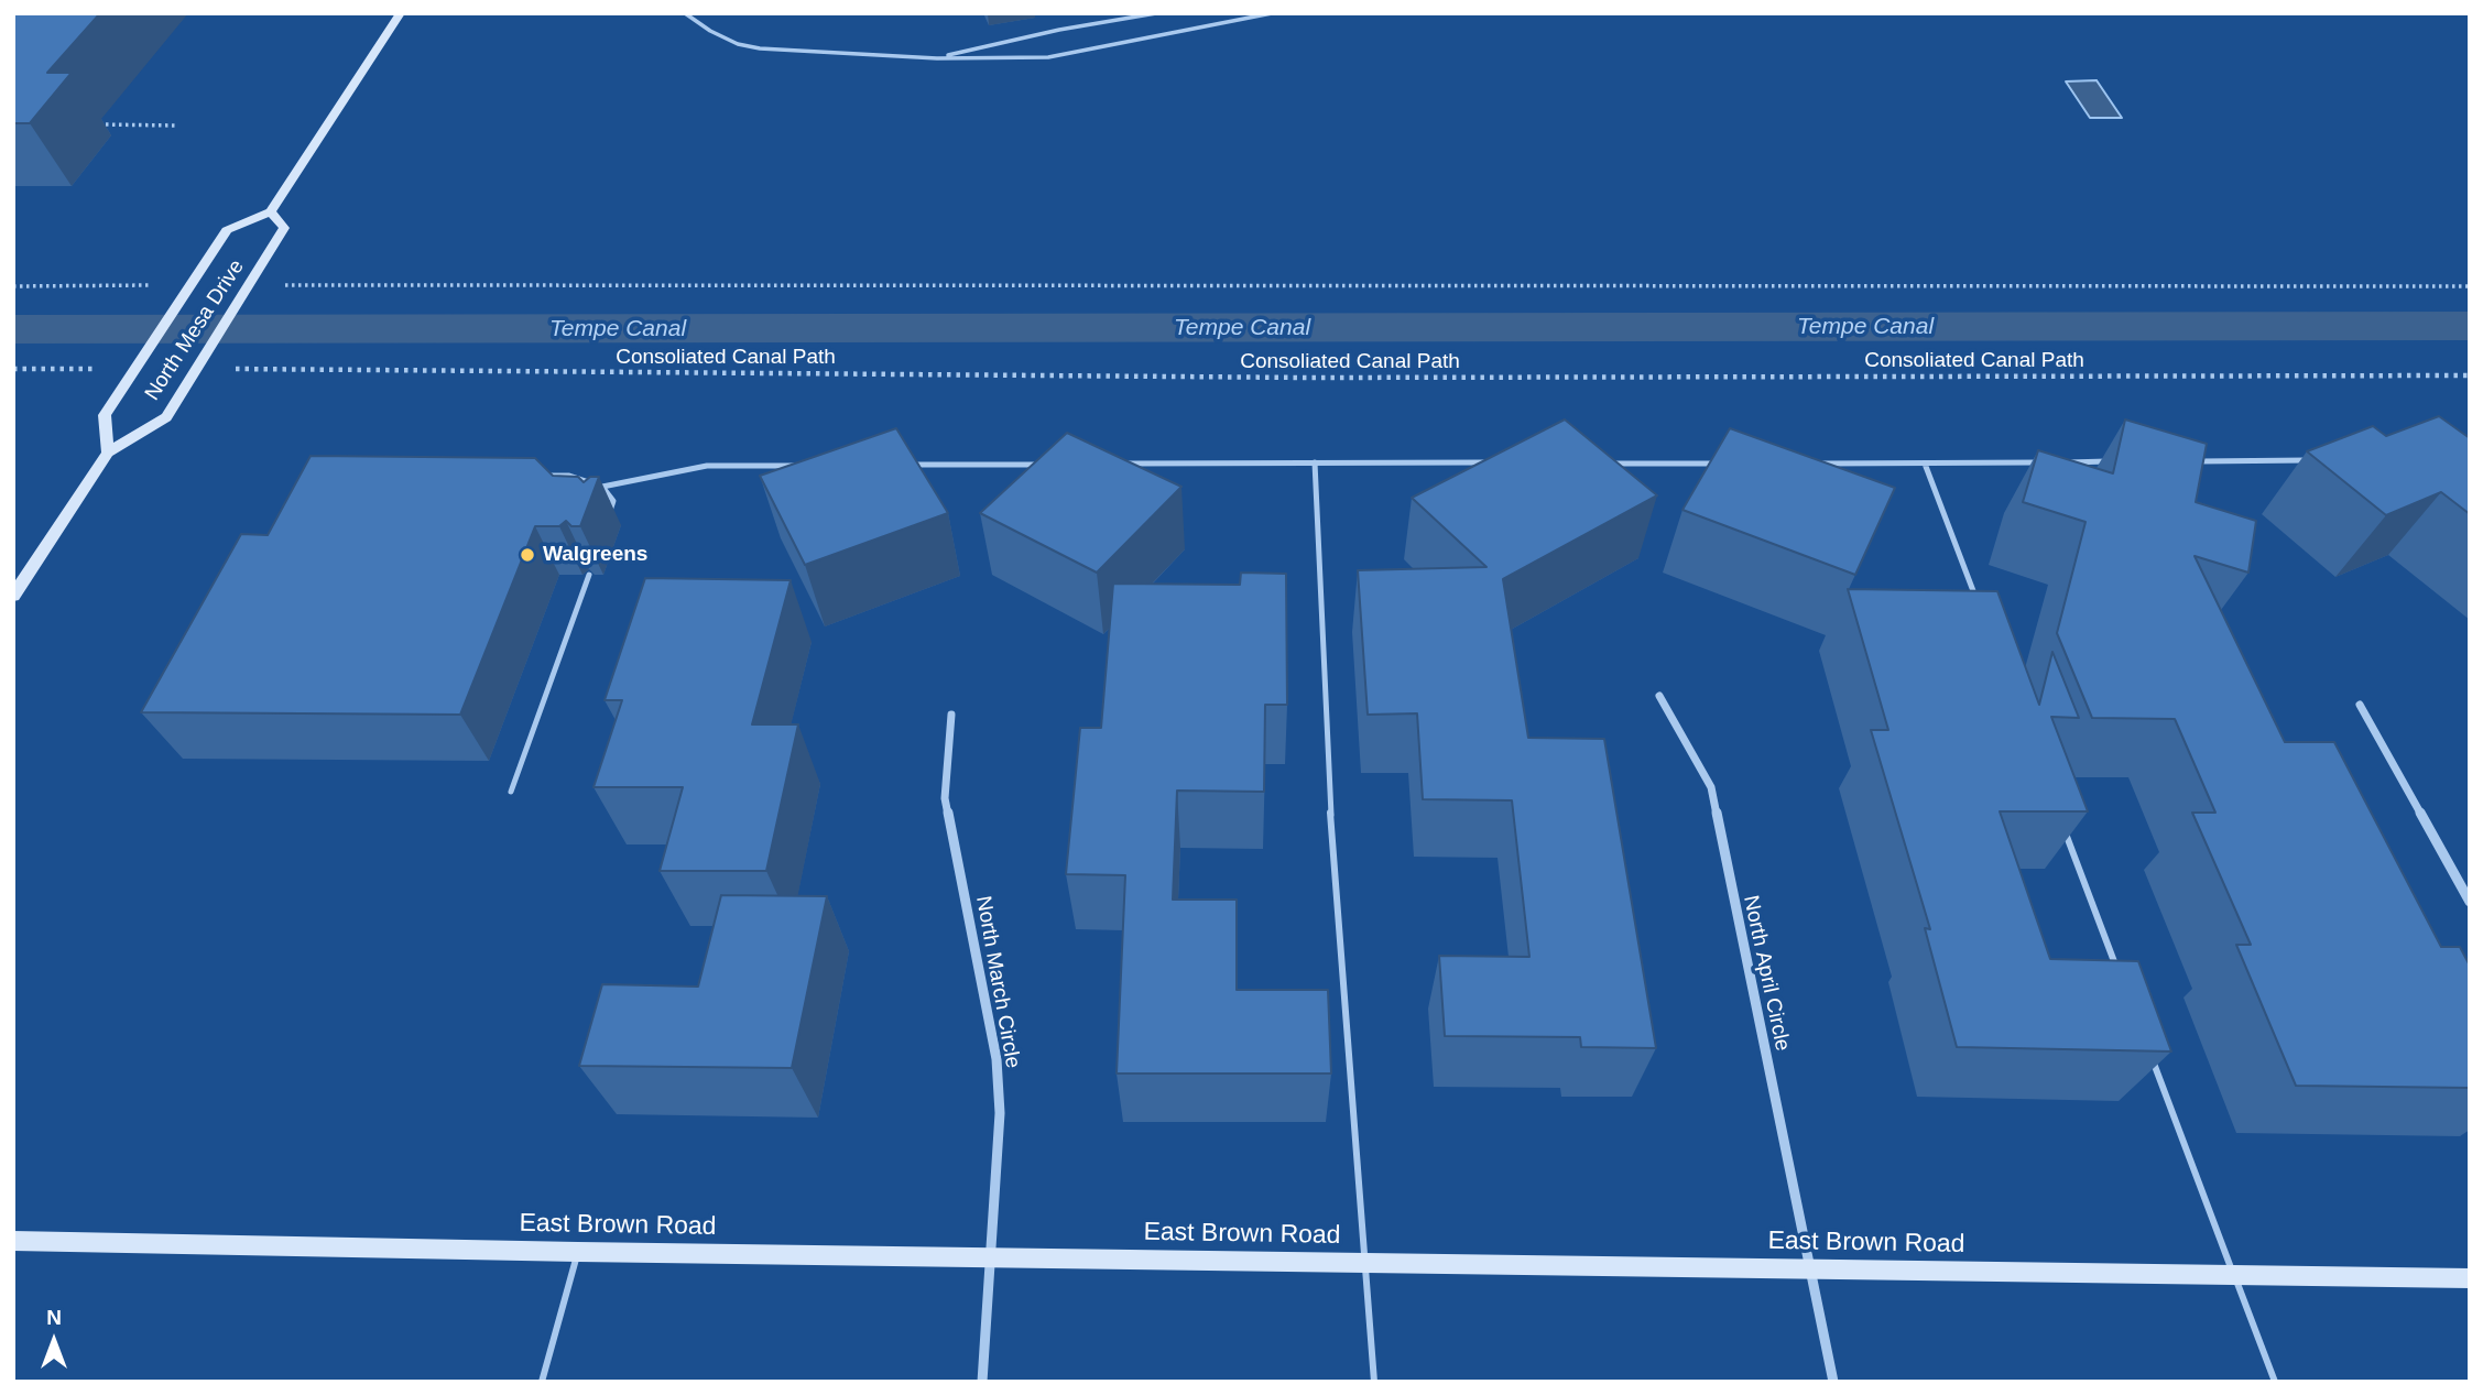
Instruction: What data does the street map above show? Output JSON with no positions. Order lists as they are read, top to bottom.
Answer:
{
  "streets": {
    "main road": ["North Mesa Drive", "East Brown Road"],
    "street": ["North April Circle", "North March Circle"],
    "path": ["Consoliated Canal Path"]
  },
  "crossings": [
    ["North April Circle", "East Brown Road"],
    ["North March Circle", "East Brown Road"]
  ],
  "water": ["Tempe Canal"],
  "places": ["Walgreens"],
  "north": "top"
}
